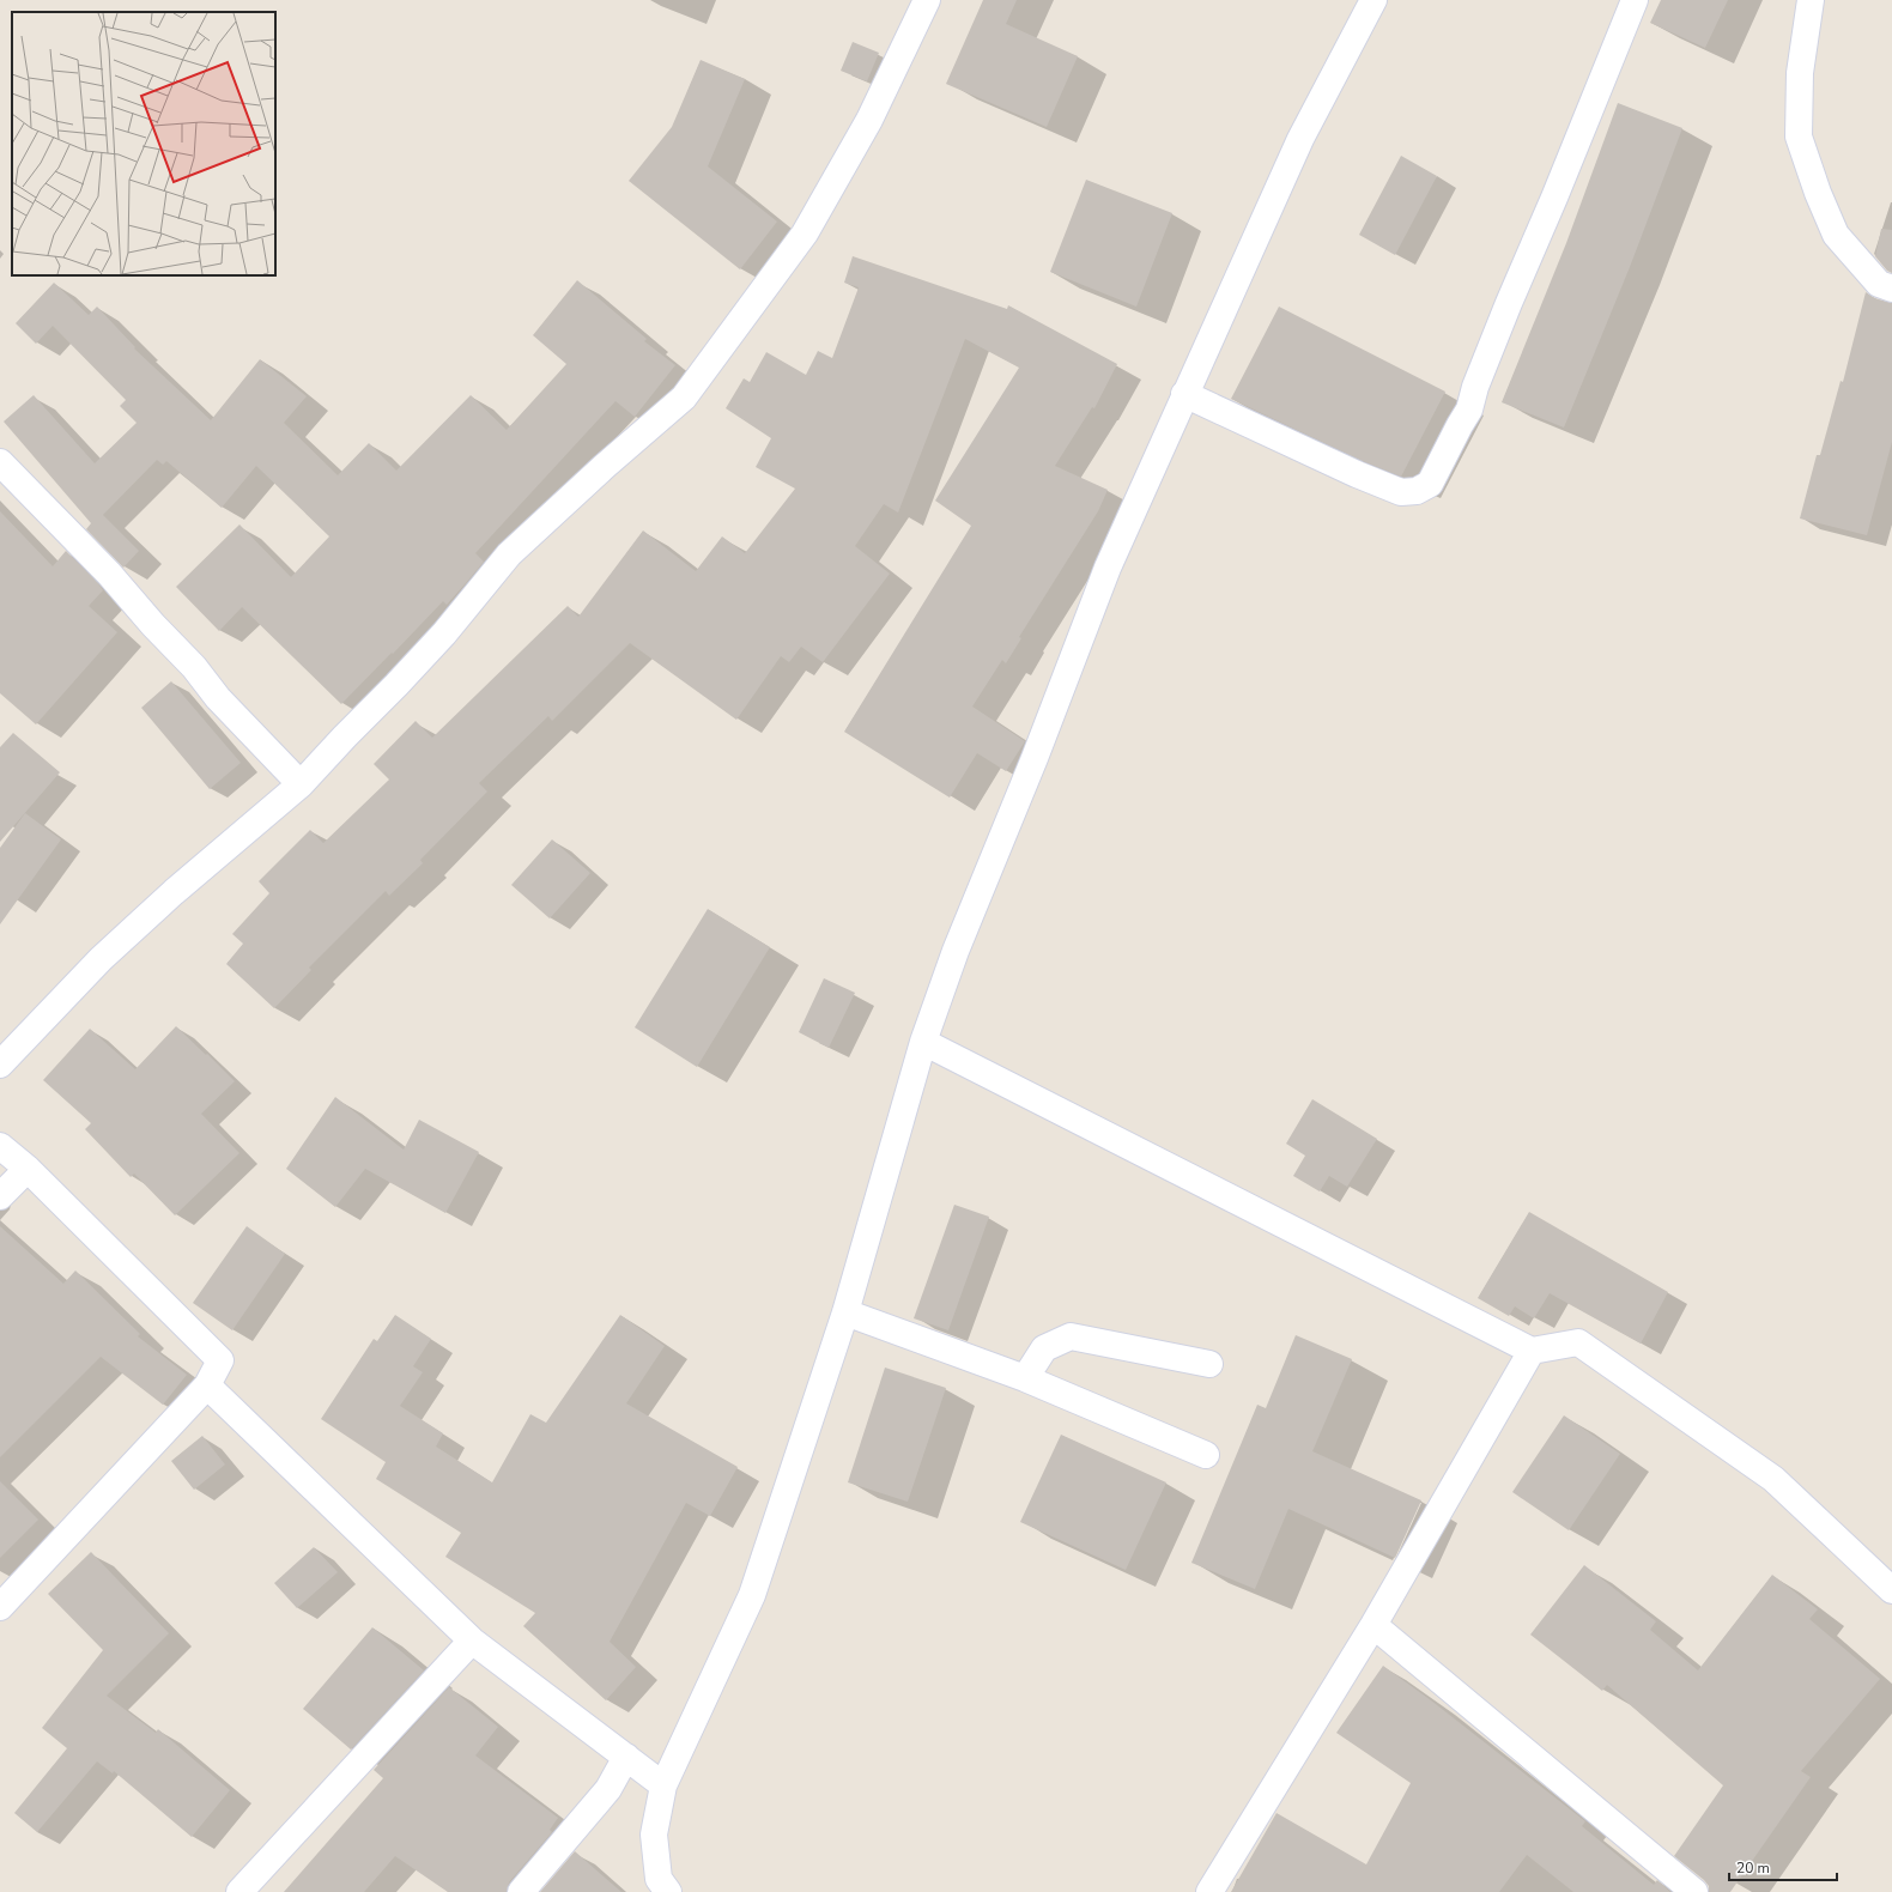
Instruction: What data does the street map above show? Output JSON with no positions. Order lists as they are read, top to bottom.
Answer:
{
  "scale_bar": "20 m"
}
